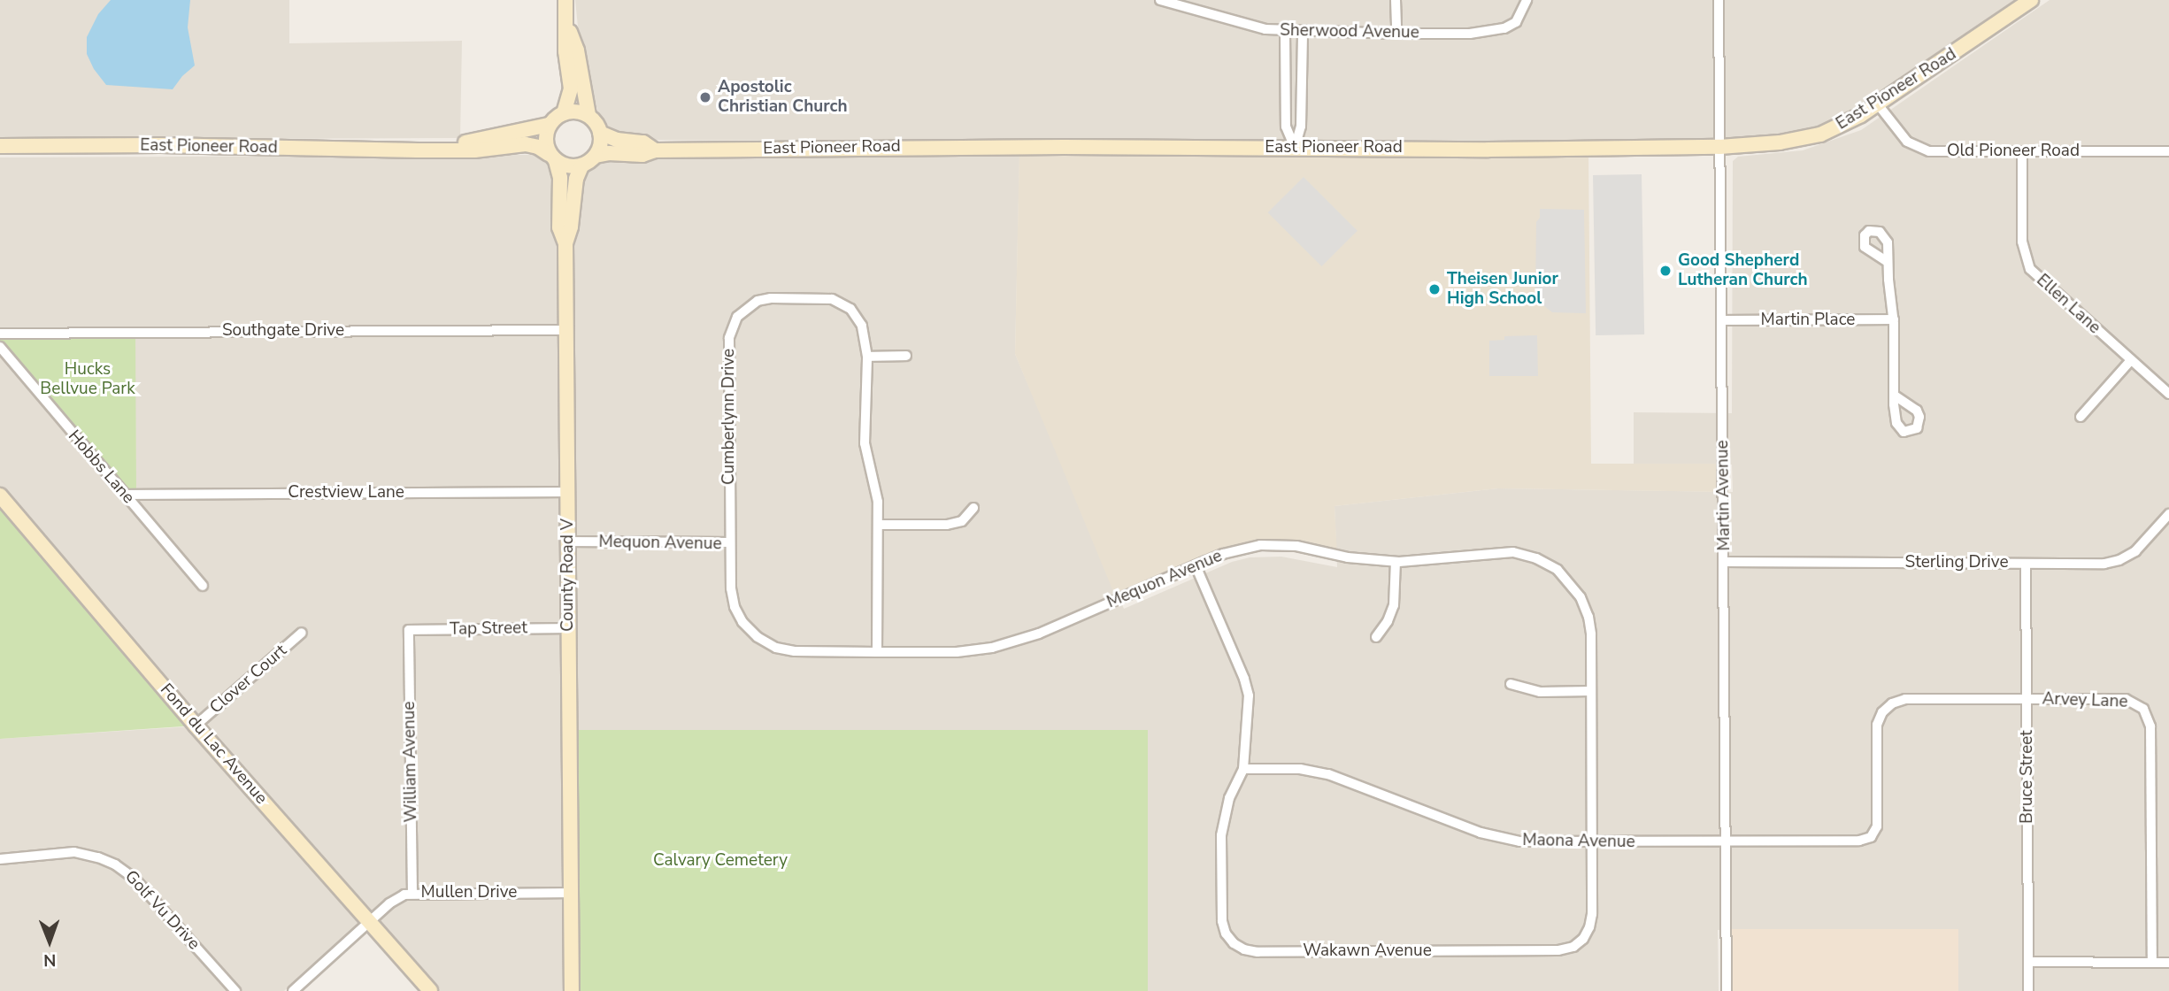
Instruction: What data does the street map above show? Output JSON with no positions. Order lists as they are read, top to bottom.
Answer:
{
  "streets": {
    "main road": ["East Pioneer Road", "County Road V", "Fond du Lac Avenue"],
    "street": [
      "Sherwood Avenue",
      "Old Pioneer Road",
      "Ellen Lane",
      "Martin Place",
      "Southgate Drive",
      "Cumberlynn Drive",
      "Hobbs Lane",
      "Crestview Lane",
      "Martin Avenue",
      "Mequon Avenue",
      "Sterling Drive",
      "Tap Street",
      "Clover Court",
      "Arvey Lane",
      "William Avenue",
      "Bruce Street",
      "Maona Avenue",
      "Mullen Drive",
      "Golf Vu Drive",
      "Wakawn Avenue"
    ]
  },
  "crossings": [
    ["East Pioneer Road", "Old Pioneer Road"],
    ["East Pioneer Road", "Martin Avenue"],
    ["East Pioneer Road", "County Road V"],
    ["Old Pioneer Road", "Ellen Lane"],
    ["Martin Place", "Martin Avenue"],
    ["Southgate Drive", "County Road V"],
    ["Cumberlynn Drive", "Mequon Avenue"],
    ["Hobbs Lane", "Crestview Lane"],
    ["Crestview Lane", "County Road V"],
    ["Martin Avenue", "Sterling Drive"],
    ["Martin Avenue", "Maona Avenue"],
    ["Mequon Avenue", "County Road V"],
    ["Mequon Avenue", "Maona Avenue"],
    ["Mequon Avenue", "Wakawn Avenue"],
    ["Sterling Drive", "Bruce Street"],
    ["County Road V", "Tap Street"],
    ["County Road V", "Mullen Drive"],
    ["Tap Street", "William Avenue"],
    ["Clover Court", "Fond du Lac Avenue"],
    ["Arvey Lane", "Bruce Street"],
    ["Arvey Lane", "Maona Avenue"],
    ["Fond du Lac Avenue", "Mullen Drive"],
    ["William Avenue", "Mullen Drive"],
    ["Maona Avenue", "Wakawn Avenue"]
  ],
  "parks": ["Hucks Bellvue Park", "Calvary Cemetery"],
  "places": ["Apostolic Christian Church", "Good Shepherd Lutheran Church", "Theisen Junior High School"],
  "north": "bottom"
}
